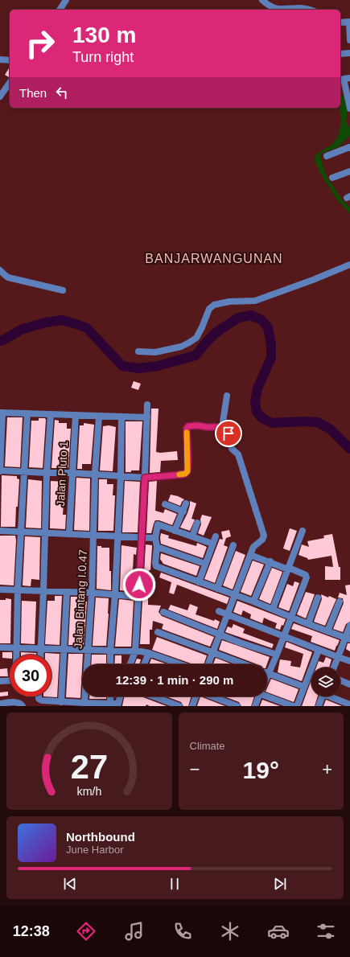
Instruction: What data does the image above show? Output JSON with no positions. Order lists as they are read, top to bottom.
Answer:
{
  "streets": {
    "street": ["Jalan Pluto 1", "Jalan Bintang I.0.47"]
  },
  "districts": ["BANJARWANGUNAN"],
  "page": {
    "turn": ["130 m", "Turn right"],
    "then": "Then",
    "limit": "30",
    "trip": "12:39 · 1 min · 290 m",
    "tile": "Climate",
    "heat": ["−", "19°", "+"],
    "song": ["Northbound", "June Harbor"],
    "tabs": "12:38",
    "gauge": ["27", "km/h"]
  }
}
